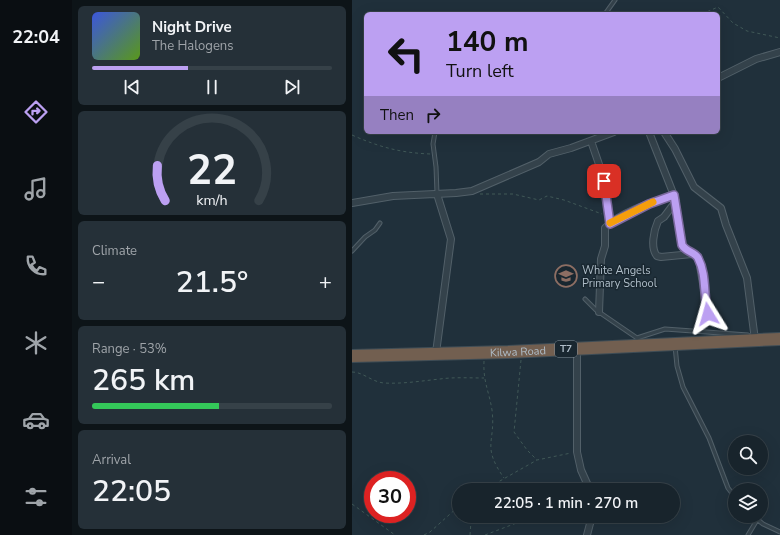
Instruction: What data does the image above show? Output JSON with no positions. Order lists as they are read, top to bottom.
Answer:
{
  "streets": {
    "highway": ["T7", "Kilwa Road"]
  },
  "places": {
    "school or university": ["White Angels Primary School"]
  },
  "page": {
    "tabs": "22:04",
    "song": ["Night Drive", "The Halogens"],
    "turn": ["140 m", "Turn left"],
    "then": "Then",
    "tile": [
      "Climate",
      ["Range · 53%", "265 km"],
      ["Arrival", "22:05"]
    ],
    "heat": ["−", "21.5°", "+"],
    "limit": "30",
    "trip": "22:05 · 1 min · 270 m",
    "gauge": ["22", "km/h"]
  }
}
